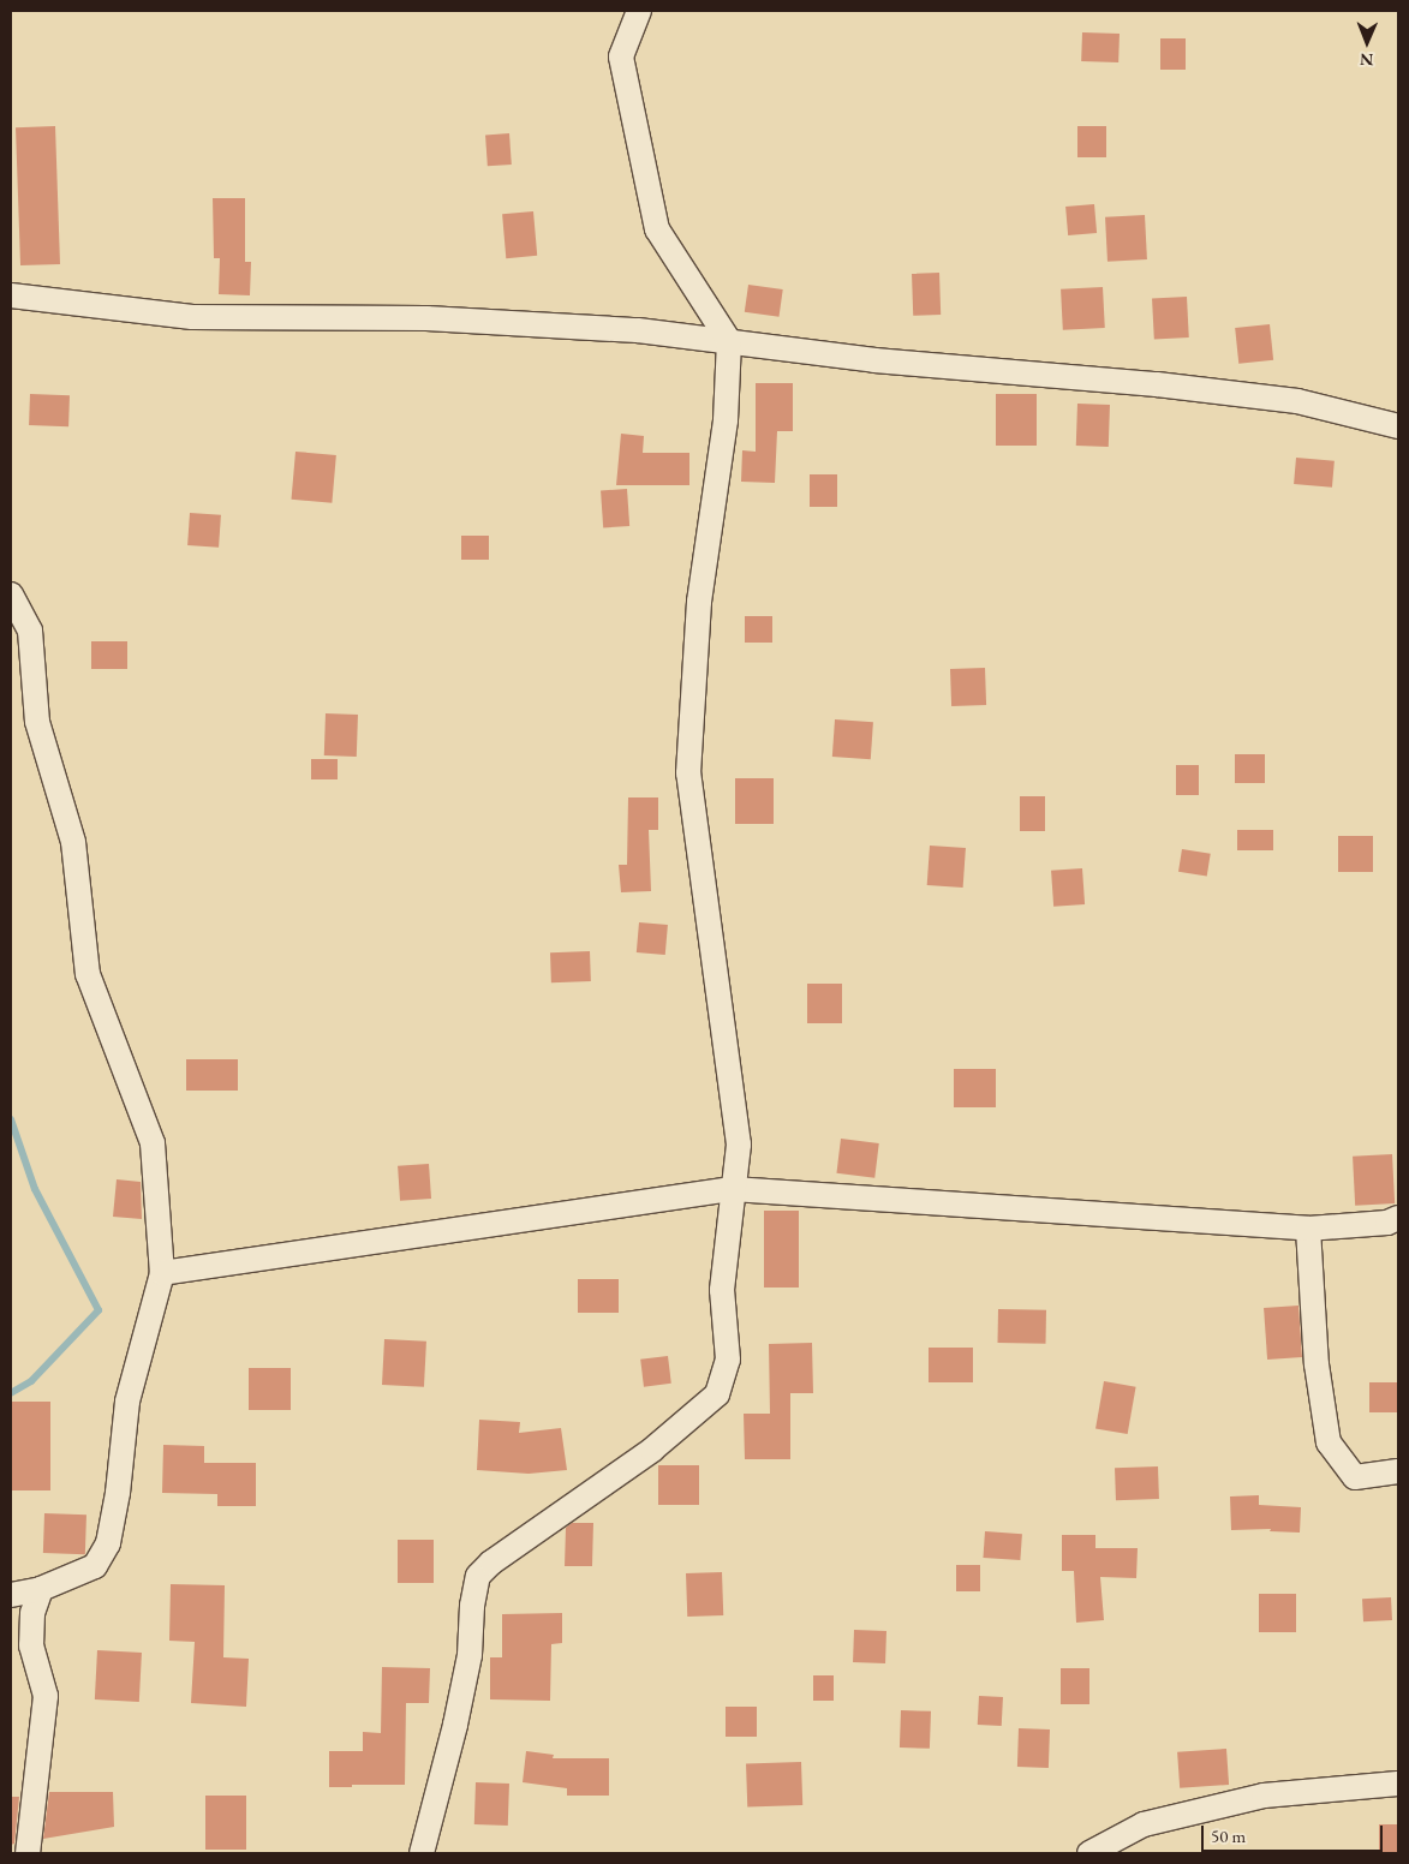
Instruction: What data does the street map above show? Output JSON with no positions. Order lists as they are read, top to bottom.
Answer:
{
  "scale_bar": "50 m",
  "north": "bottom"
}
